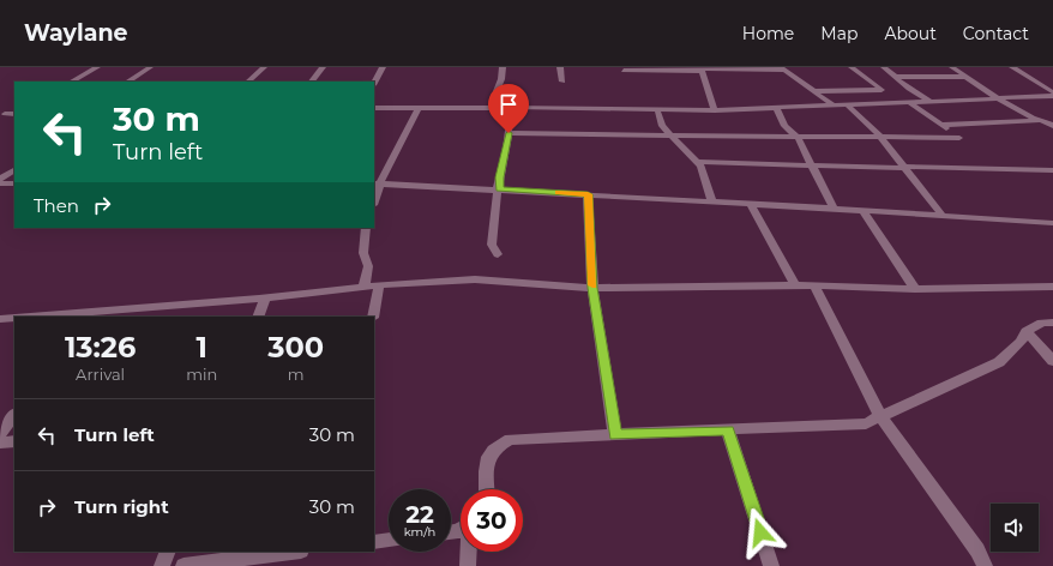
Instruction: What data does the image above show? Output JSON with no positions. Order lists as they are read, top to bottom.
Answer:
{
  "page": {
    "header": "Waylane",
    "nav": [
      "Home",
      "Map",
      "About",
      "Contact"
    ],
    "turn": ["30 m", "Turn left"],
    "then": "Then",
    "eta": [
      "13:26",
      "Arrival",
      "1",
      "min",
      "300",
      "m"
    ],
    "list": [
      {
        "name": "Turn left",
        "value": "30 m"
      },
      {
        "name": "Turn right",
        "value": "30 m"
      }
    ],
    "speed": "22 km/h",
    "limit": "30"
  }
}
